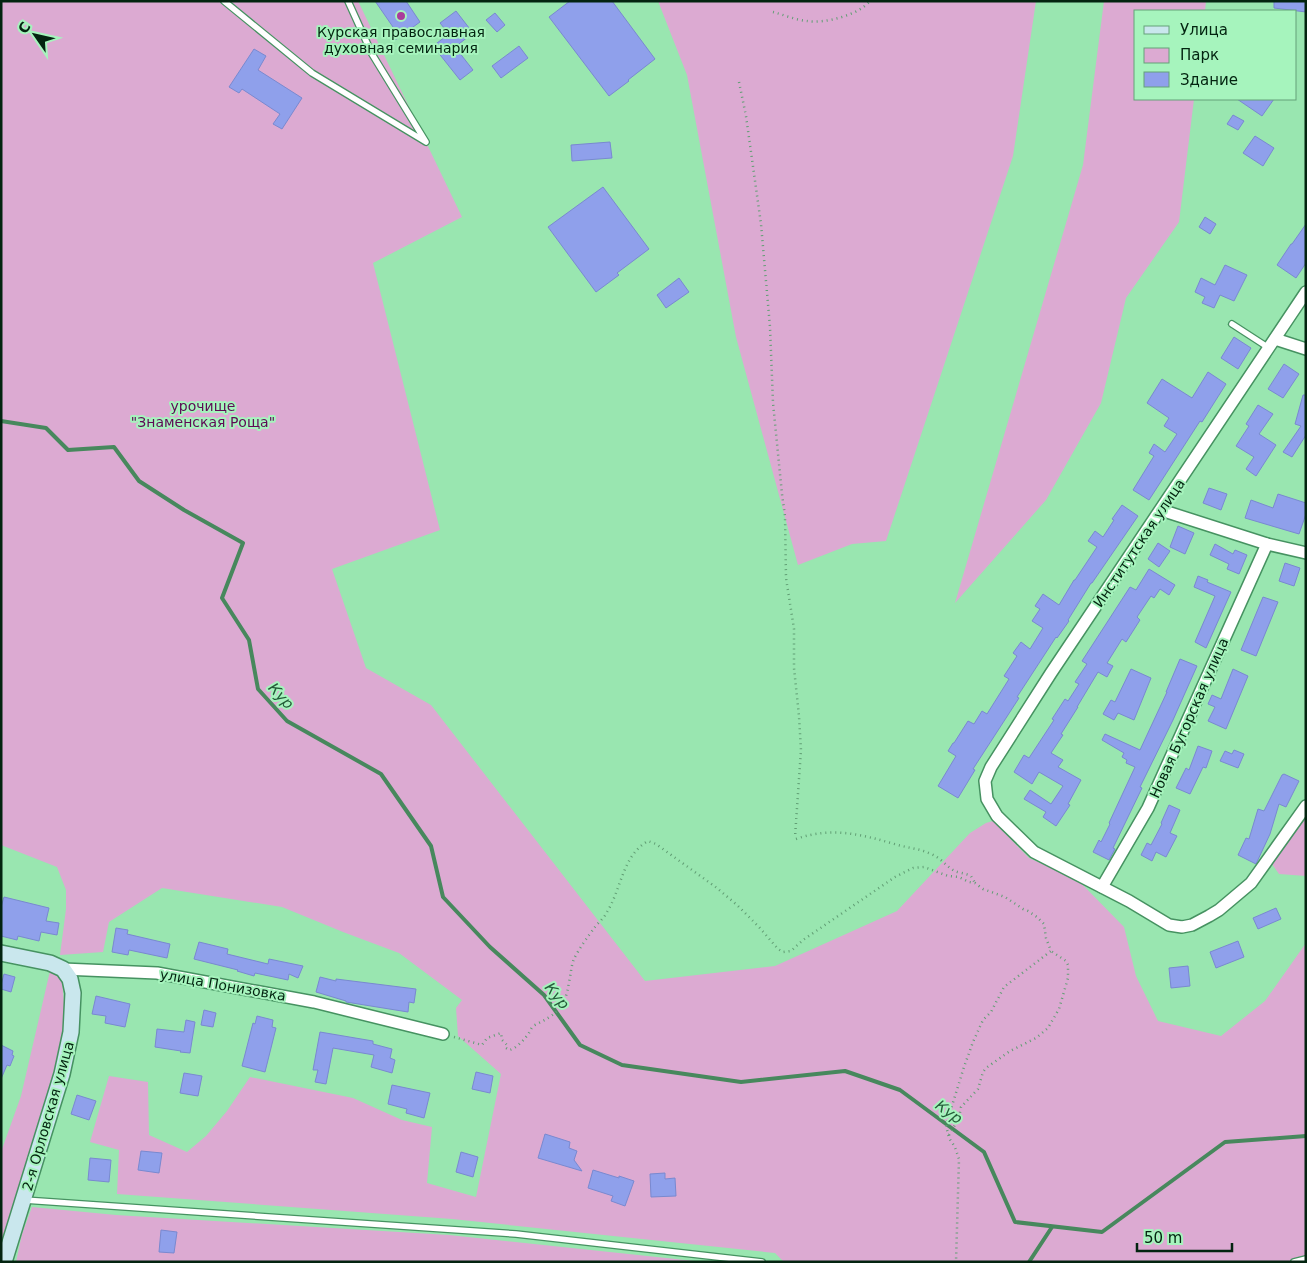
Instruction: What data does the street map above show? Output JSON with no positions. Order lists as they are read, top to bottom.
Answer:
{
  "streets": {
    "main road": ["улица Понизовка", "2-я Орловская улица"],
    "street": ["Институтская улица", "Новая Бугорская улица"]
  },
  "crossings": [
    ["Институтская улица", "Новая Бугорская улица"],
    ["улица Понизовка", "2-я Орловская улица"]
  ],
  "water": ["Кур"],
  "parks": ["урочище \"Знаменская Роща\""],
  "places": ["Курская православная духовная семинария"],
  "legend": ["Улица", "Парк", "Здание"],
  "scale_bar": "50 m",
  "north": "top left"
}
